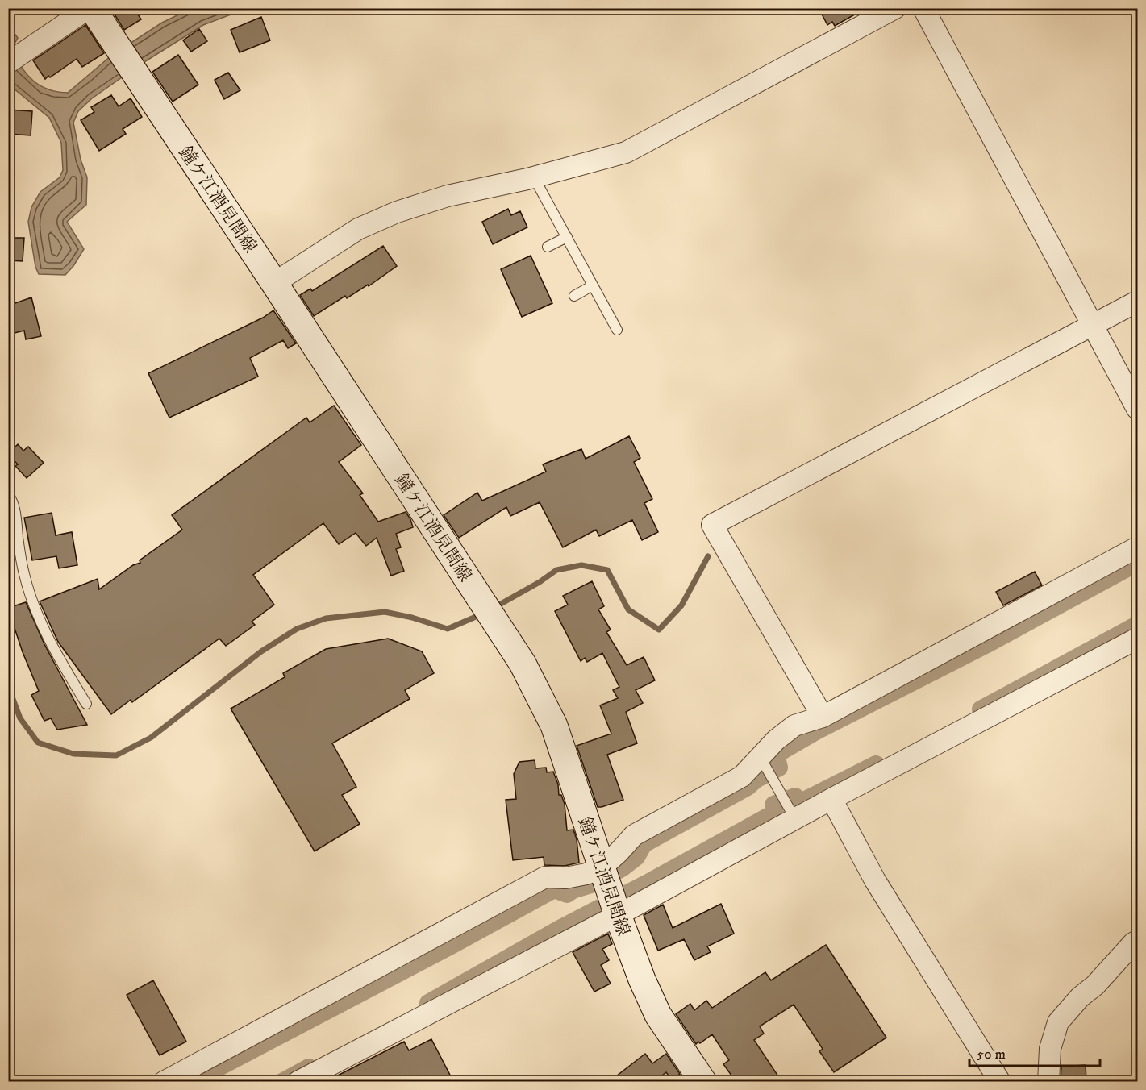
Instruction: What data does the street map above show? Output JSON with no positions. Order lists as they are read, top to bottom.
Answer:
{
  "streets": {
    "main road": ["鐘ケ江酒見間線"]
  },
  "scale_bar": "50 m"
}
